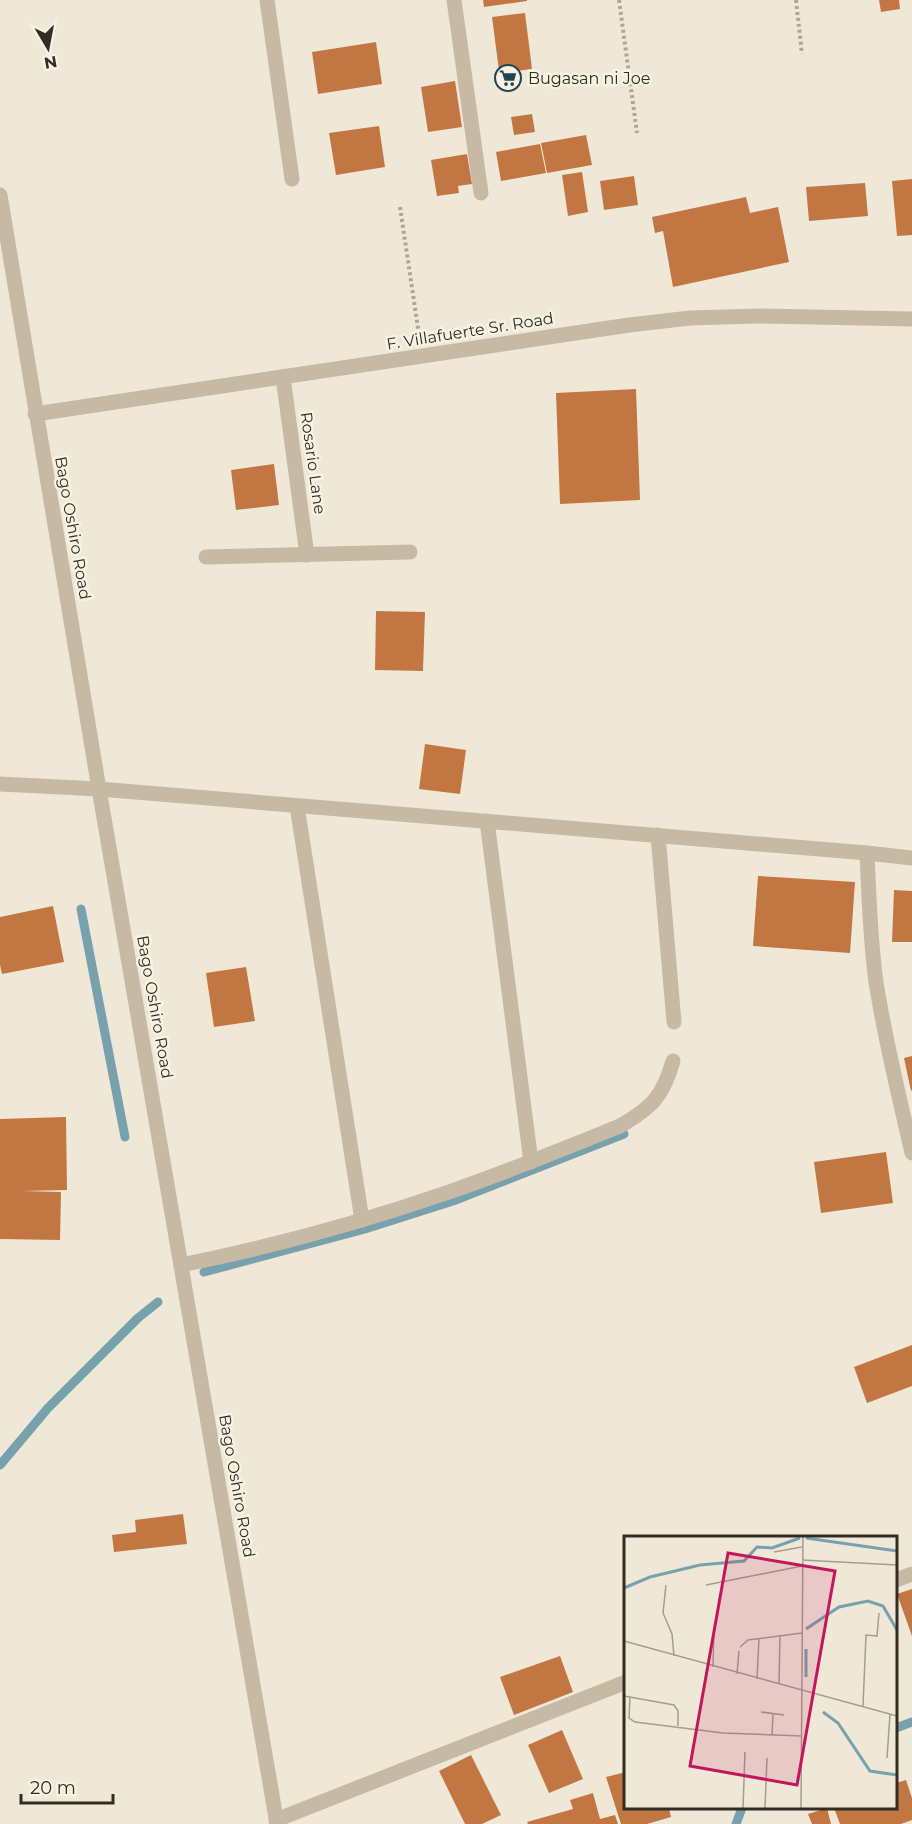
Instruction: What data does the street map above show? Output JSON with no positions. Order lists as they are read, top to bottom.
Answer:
{
  "streets": {
    "street": ["F. Villafuerte Sr. Road", "Rosario Lane", "Bago Oshiro Road"]
  },
  "crossings": [
    ["F. Villafuerte Sr. Road", "Rosario Lane"],
    ["F. Villafuerte Sr. Road", "Bago Oshiro Road"]
  ],
  "places": {
    "supermarket": ["Bugasan ni Joe"]
  },
  "scale_bar": "20 m",
  "north": "bottom"
}
